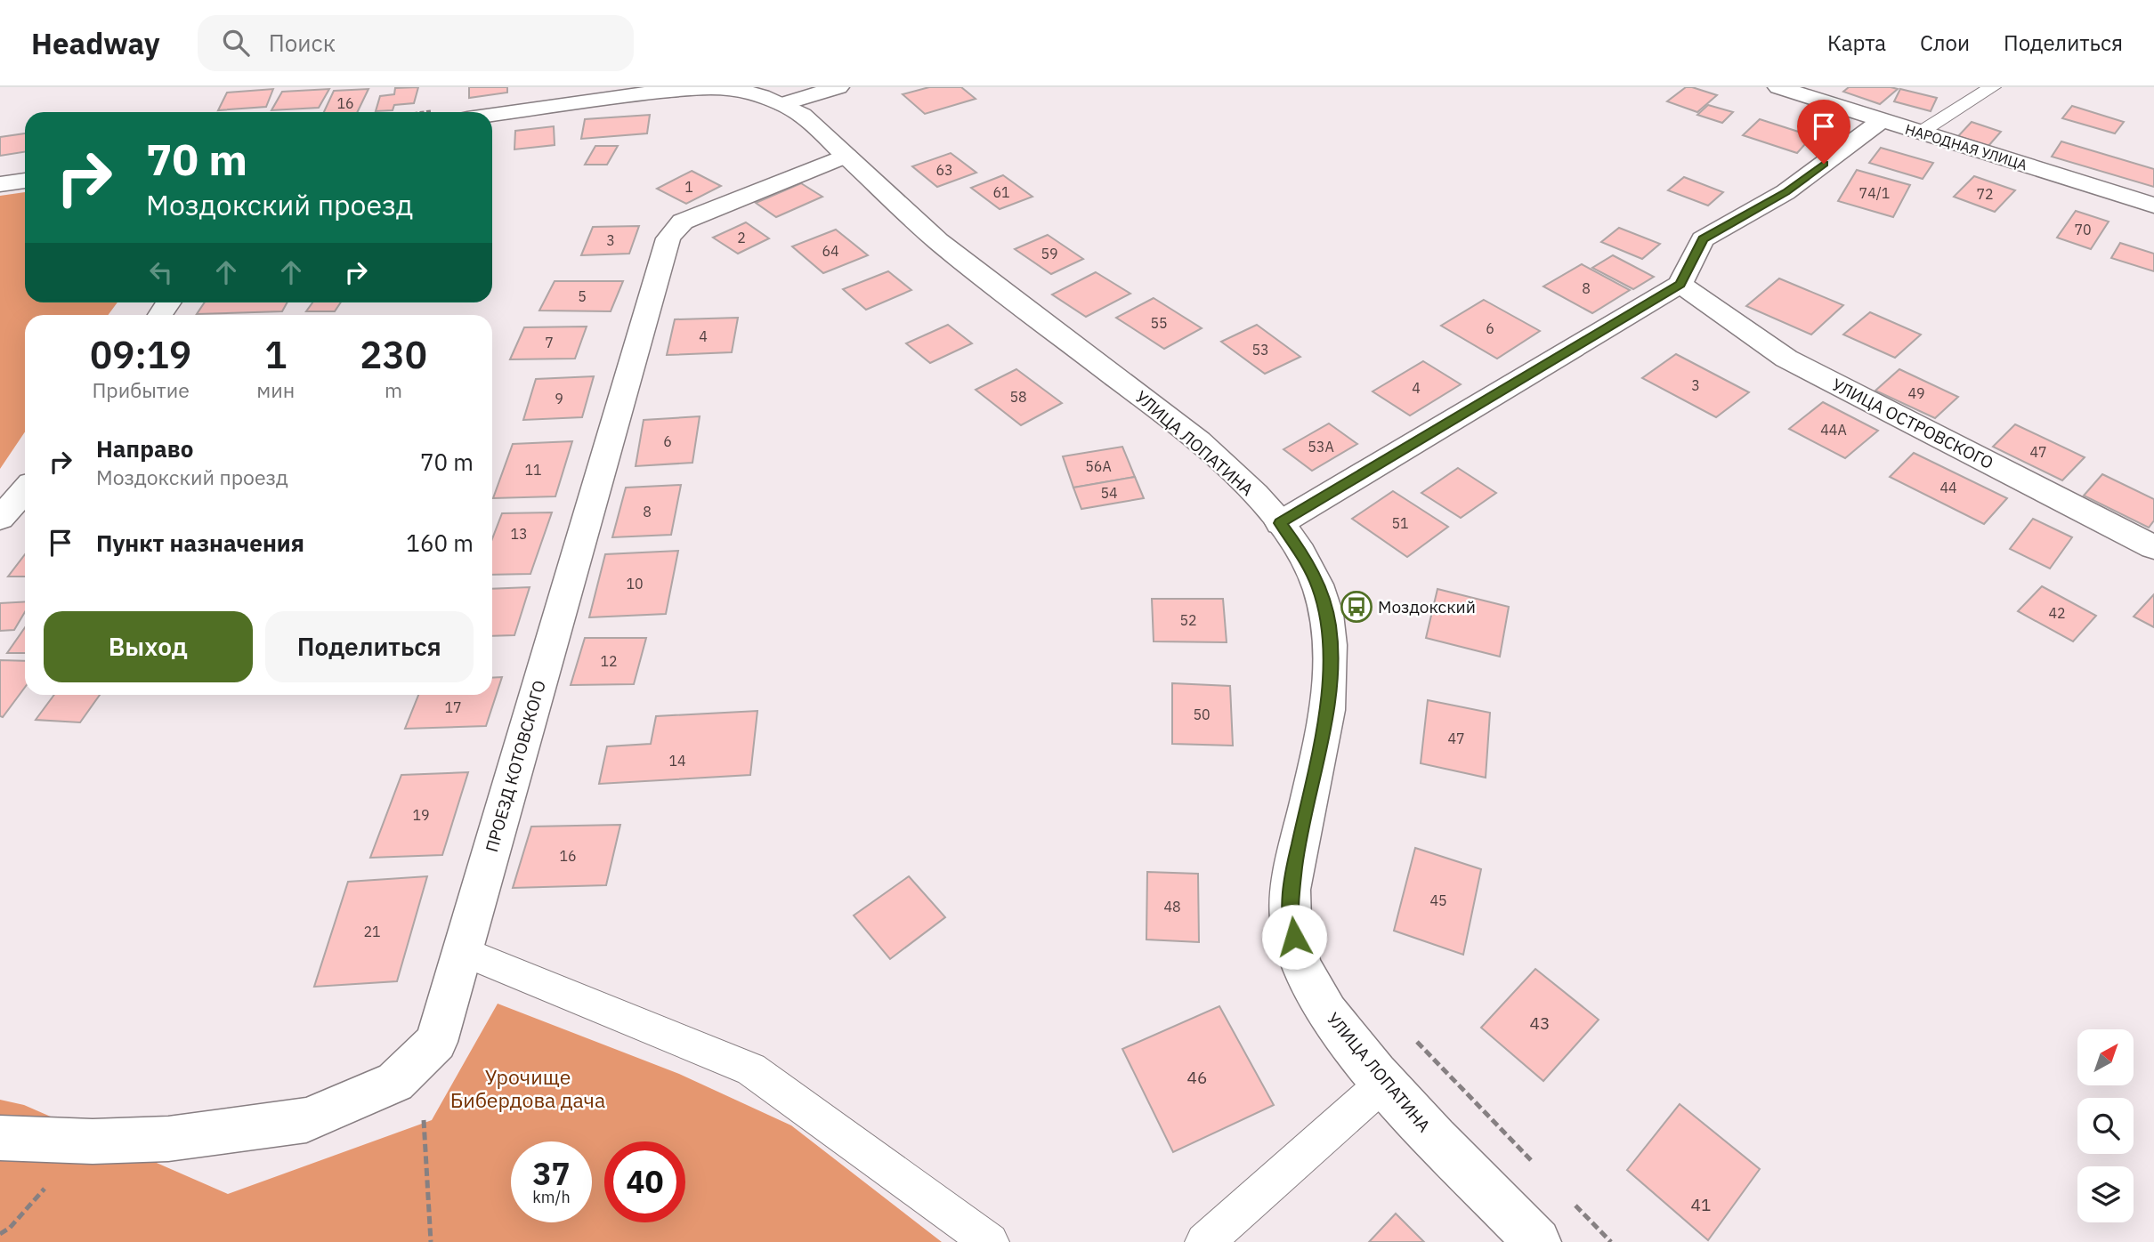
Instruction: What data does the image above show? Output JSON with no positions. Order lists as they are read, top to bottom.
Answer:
{
  "streets": {
    "street": [
      "НАРОДНАЯ УЛИЦА",
      "УЛИЦА ОСТРОВСКОГО",
      "УЛИЦА ЛОПАТИНА",
      "ПРОЕЗД КОТОВСКОГО"
    ]
  },
  "crossings": [
    ["УЛИЦА ЛОПАТИНА", "ПРОЕЗД КОТОВСКОГО"]
  ],
  "parks": ["Урочище Бибердова дача"],
  "places": {
    "bus stop": ["Моздокский"]
  },
  "house_numbers": [
    "16",
    "63",
    "1",
    "61",
    "74/1",
    "72",
    "70",
    "2",
    "3",
    "64",
    "59",
    "8",
    "5",
    "55",
    "6",
    "4",
    "7",
    "53",
    "3",
    "4",
    "49",
    "58",
    "9",
    "44А",
    "6",
    "53А",
    "47",
    "56А",
    "11",
    "44",
    "54",
    "8",
    "51",
    "13",
    "10",
    "42",
    "52",
    "12",
    "17",
    "50",
    "47",
    "14",
    "19",
    "16",
    "45",
    "48",
    "21",
    "43",
    "46",
    "41"
  ],
  "north": "top right",
  "page": {
    "header": "Headway",
    "search": "Поиск",
    "nav": ["Карта", "Слои", "Поделиться"],
    "turn": ["70 m", "Моздокский проезд"],
    "eta": [
      "09:19",
      "Прибытие",
      "1",
      "мин",
      "230",
      "m"
    ],
    "list": [
      {
        "name": "Направо",
        "note": "Моздокский проезд",
        "value": "70 m"
      },
      {
        "name": "Пункт назначения",
        "value": "160 m"
      }
    ],
    "buttons": ["Выход", "Поделиться"],
    "speed": "37 km/h",
    "limit": "40"
  }
}
